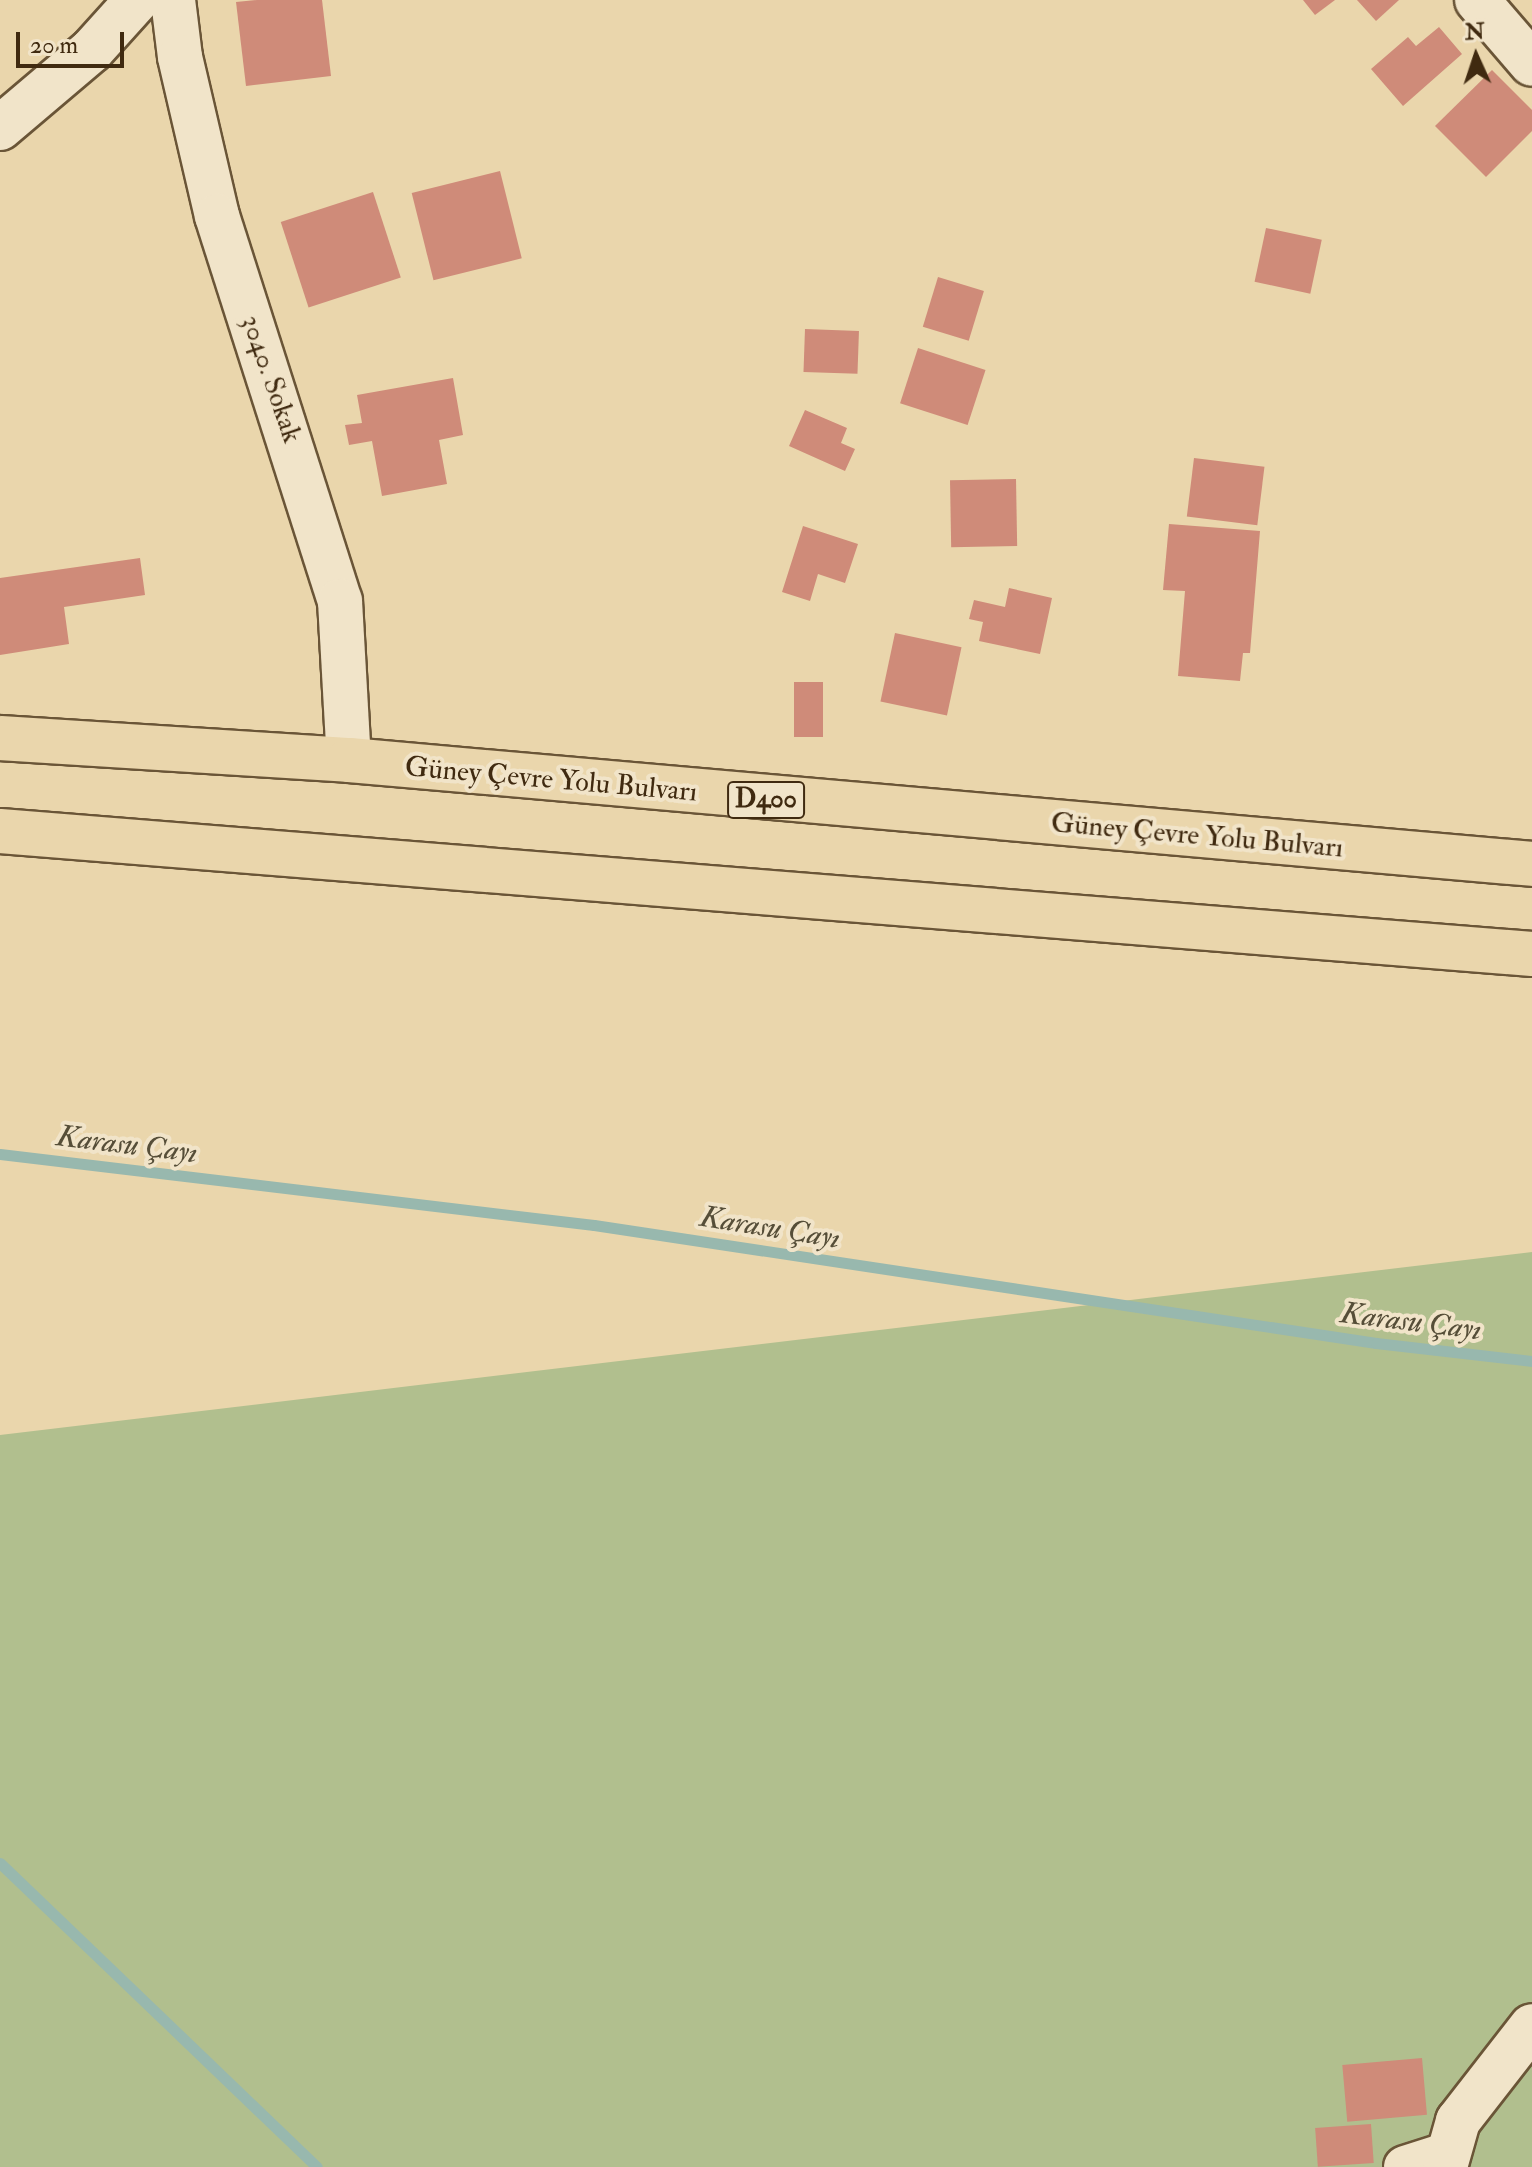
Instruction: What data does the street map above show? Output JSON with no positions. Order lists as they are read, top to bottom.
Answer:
{
  "streets": {
    "highway": ["Güney Çevre Yolu Bulvarı", "D400"],
    "street": ["3040. Sokak"]
  },
  "crossings": [
    ["3040. Sokak", "Güney Çevre Yolu Bulvarı"]
  ],
  "water": ["Karasu Çayı"],
  "scale_bar": "20 m",
  "north": "top"
}
